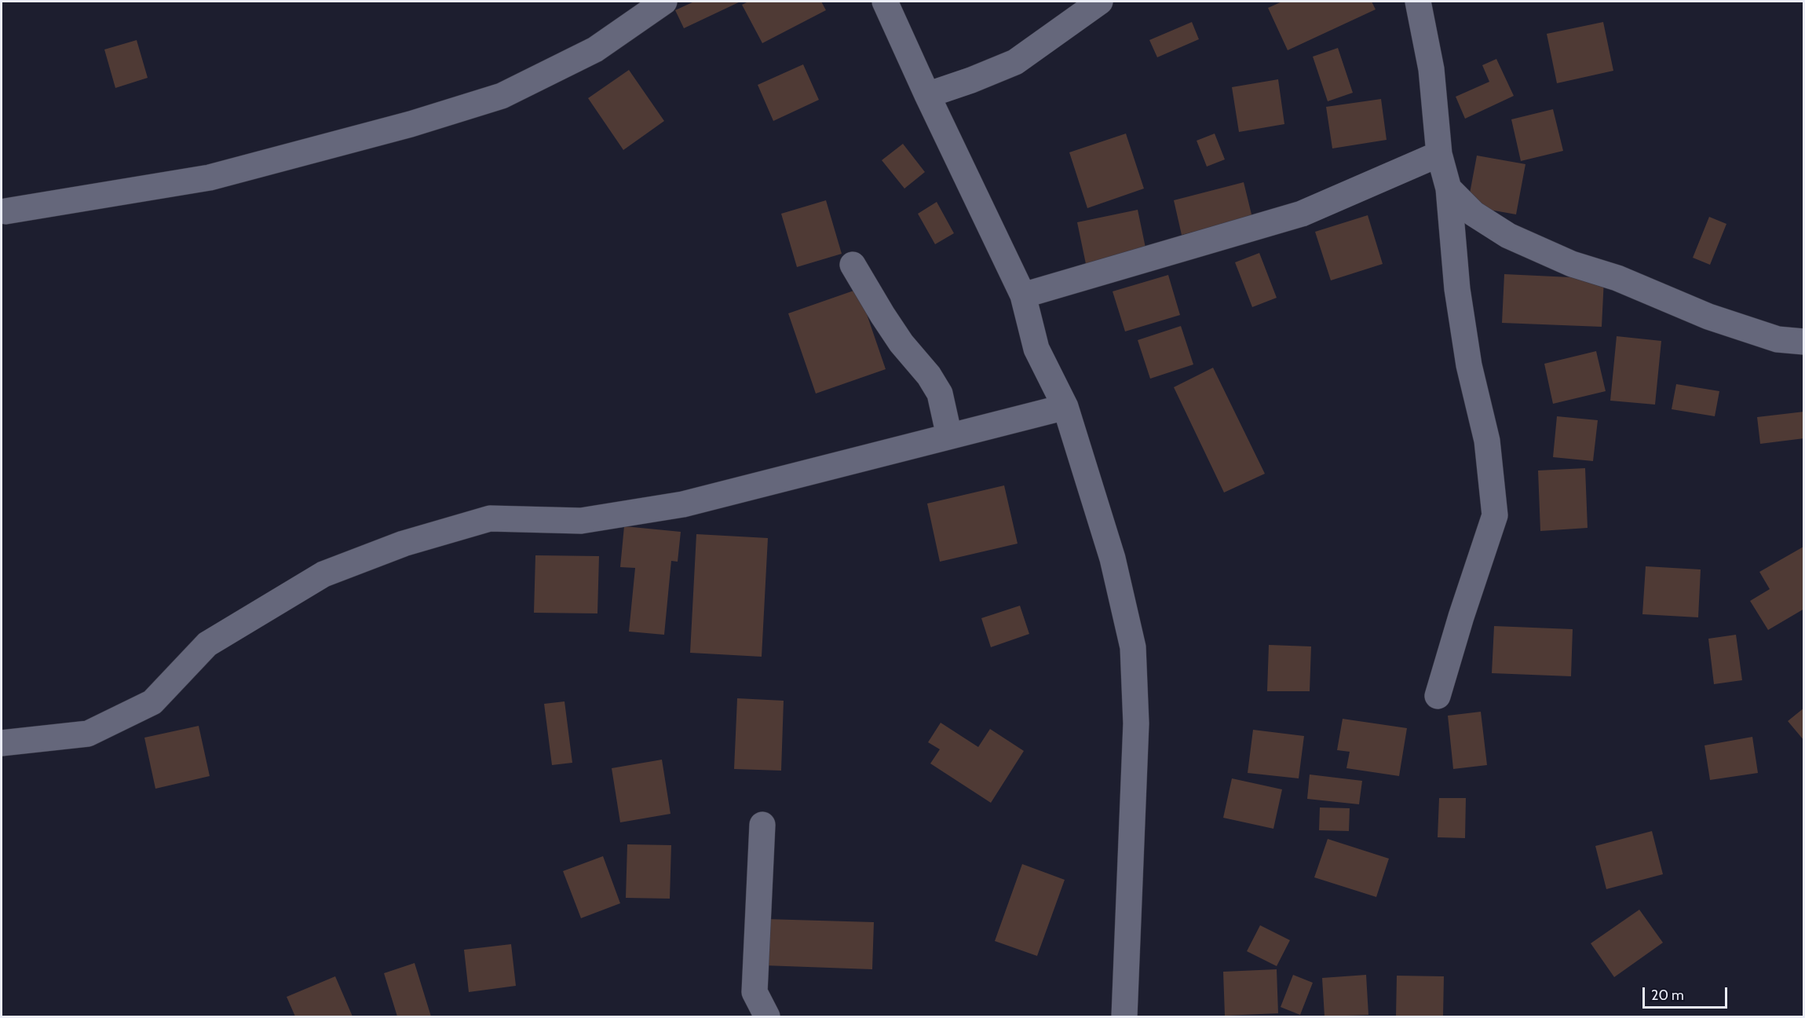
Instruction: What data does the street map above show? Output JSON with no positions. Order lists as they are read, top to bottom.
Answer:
{
  "scale_bar": "20 m"
}
